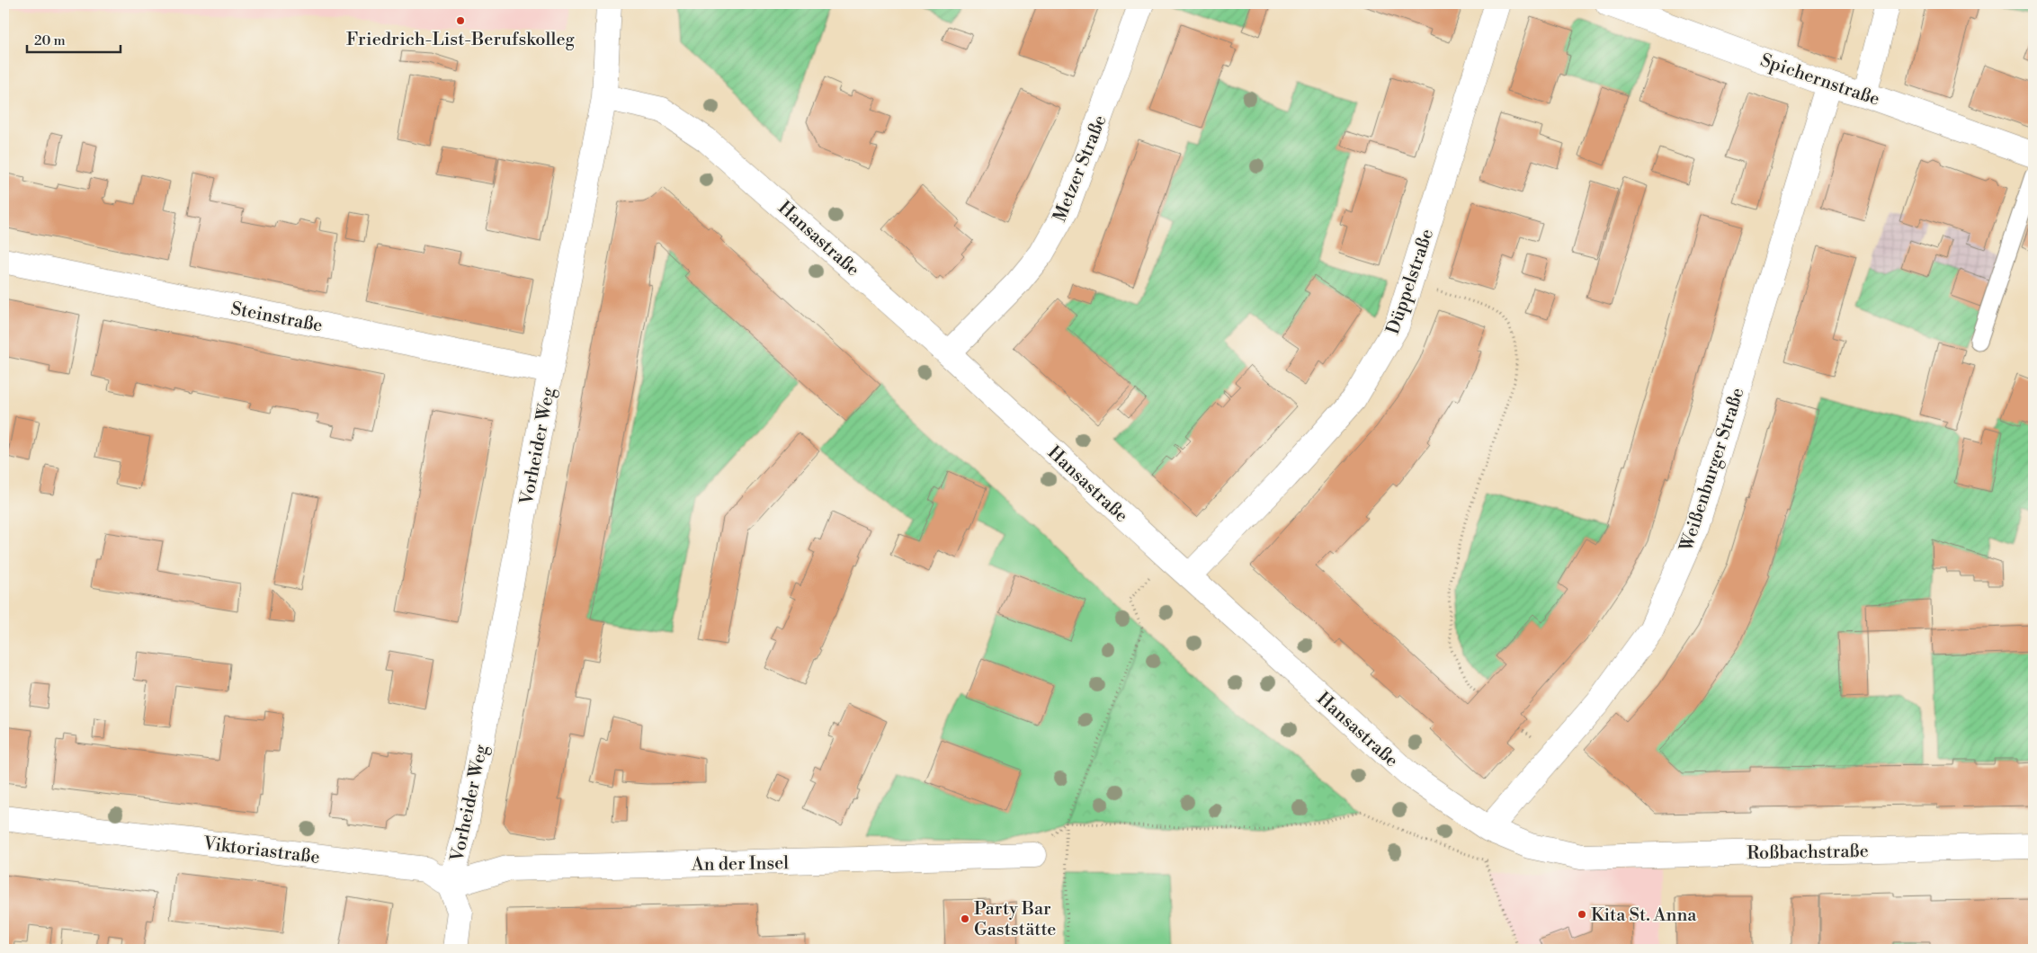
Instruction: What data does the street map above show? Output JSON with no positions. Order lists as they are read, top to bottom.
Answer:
{
  "streets": {
    "street": [
      "Spichernstraße",
      "Metzer Straße",
      "Hansastraße",
      "Düppelstraße",
      "Steinstraße",
      "Vorheider Weg",
      "Weißenburger Straße",
      "Viktoriastraße",
      "Roßbachstraße",
      "An der Insel"
    ]
  },
  "crossings": [
    ["Spichernstraße", "Weißenburger Straße"],
    ["Metzer Straße", "Hansastraße"],
    ["Hansastraße", "Düppelstraße"],
    ["Hansastraße", "Vorheider Weg"],
    ["Hansastraße", "Weißenburger Straße"],
    ["Hansastraße", "Roßbachstraße"],
    ["Steinstraße", "Vorheider Weg"],
    ["Vorheider Weg", "Viktoriastraße"],
    ["Vorheider Weg", "An der Insel"],
    ["Viktoriastraße", "An der Insel"]
  ],
  "places": ["Friedrich-List-Berufskolleg", "Kita St. Anna", "Party Bar Gaststätte"],
  "scale_bar": "20 m"
}
